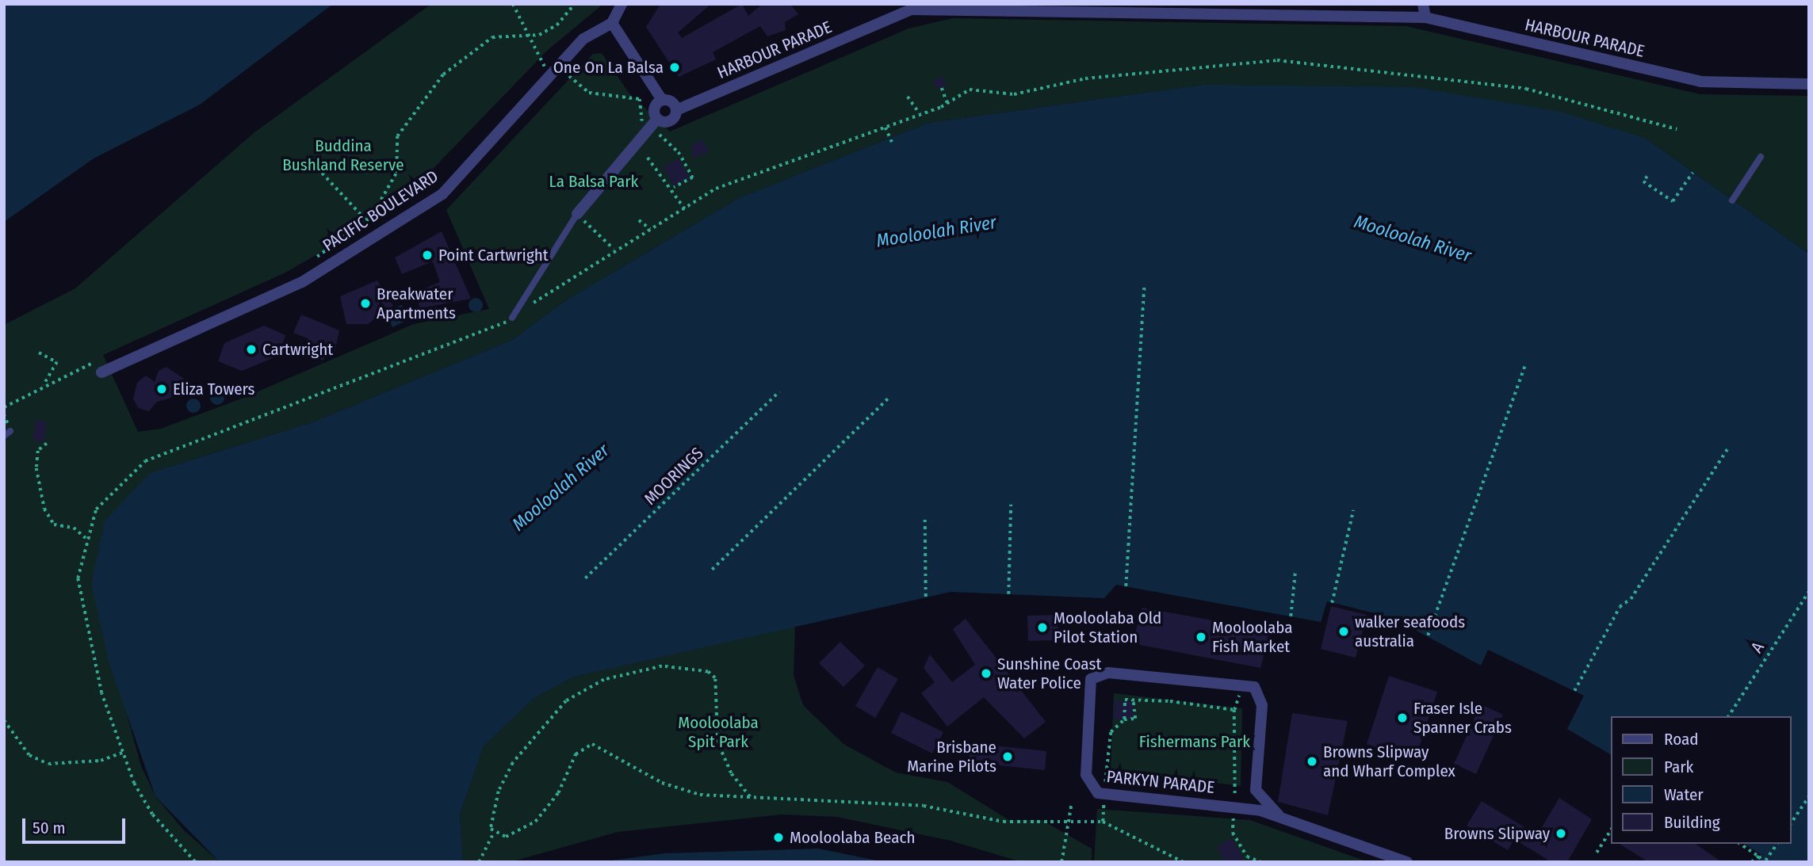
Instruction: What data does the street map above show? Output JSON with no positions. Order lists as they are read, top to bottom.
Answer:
{
  "streets": {
    "street": ["HARBOUR PARADE", "PACIFIC BOULEVARD", "PARKYN PARADE"],
    "path": ["MOORINGS", "A"]
  },
  "water": ["Mooloolah River"],
  "parks": [
    "Buddina Bushland Reserve",
    "La Balsa Park",
    "Mooloolaba Spit Park",
    "Fishermans Park"
  ],
  "places": [
    "One On La Balsa",
    "Point Cartwright",
    "Breakwater Apartments",
    "Cartwright",
    "Eliza Towers",
    "Mooloolaba Old Pilot Station",
    "walker seafoods australia",
    "Mooloolaba Fish Market",
    "Sunshine Coast Water Police",
    "Fraser Isle Spanner Crabs",
    "Brisbane Marine Pilots",
    "Browns Slipway and Wharf Complex",
    "Browns Slipway",
    "Mooloolaba Beach"
  ],
  "legend": [
    "Road",
    "Park",
    "Water",
    "Building"
  ],
  "scale_bar": "50 m"
}
